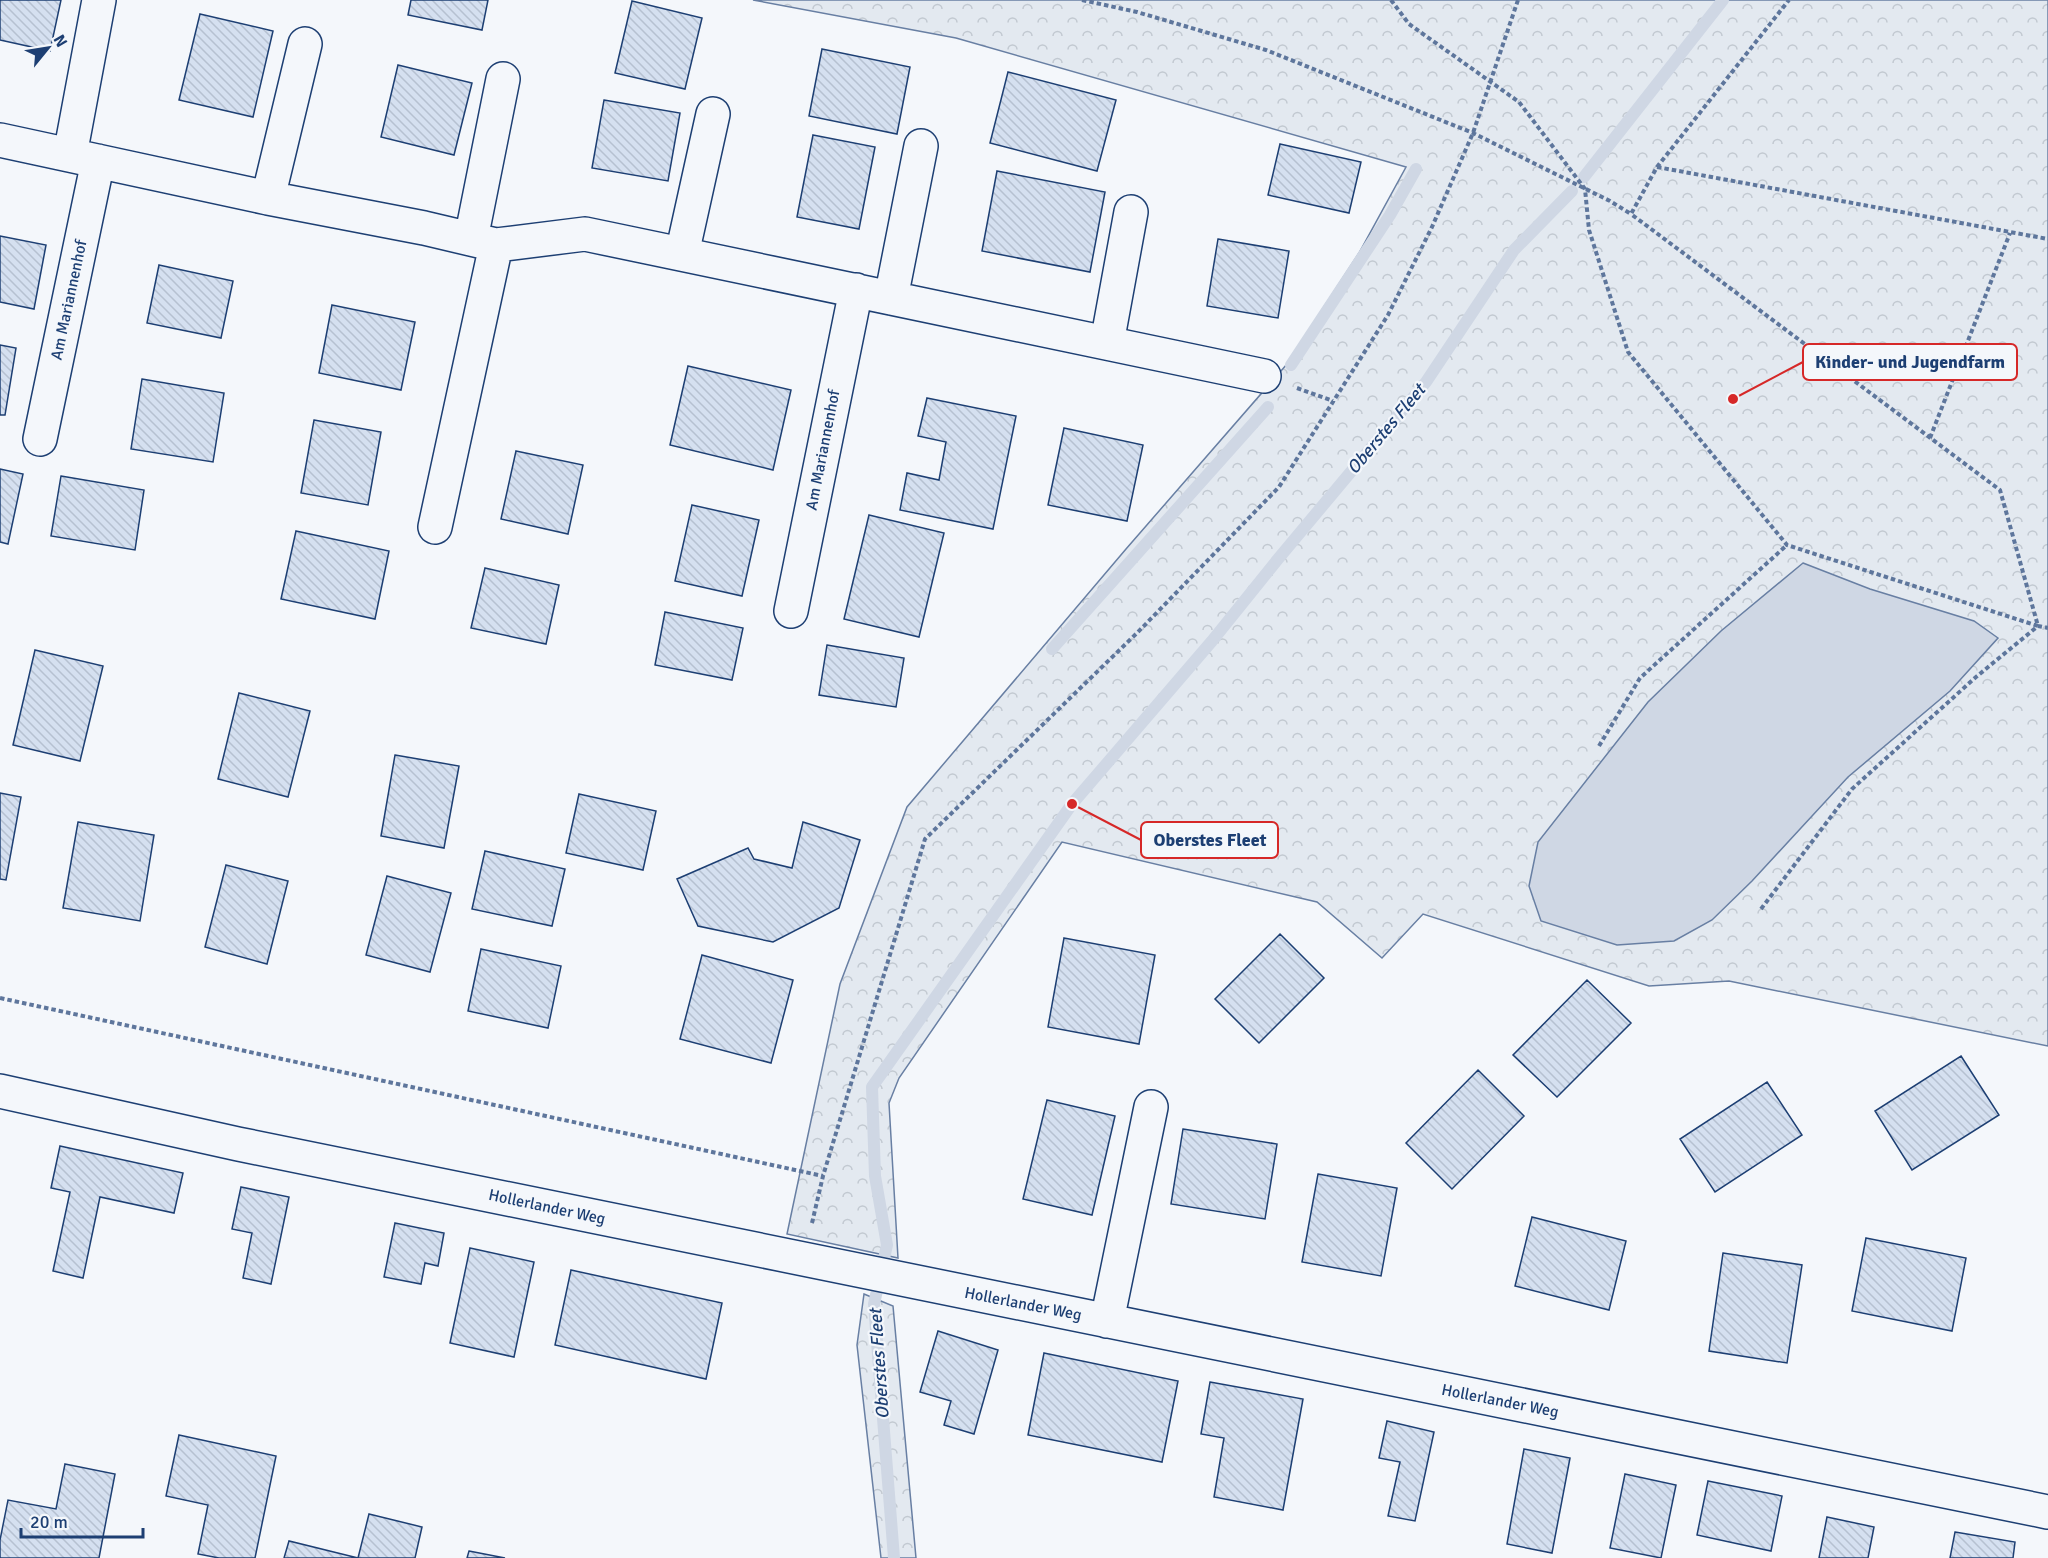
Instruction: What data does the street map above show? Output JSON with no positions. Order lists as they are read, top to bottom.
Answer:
{
  "streets": {
    "street": ["Am Mariannenhof", "Hollerlander Weg"]
  },
  "water": ["Oberstes Fleet"],
  "places": ["Kinder- und Jugendfarm", "Oberstes Fleet"],
  "scale_bar": "20 m",
  "north": "top right"
}
